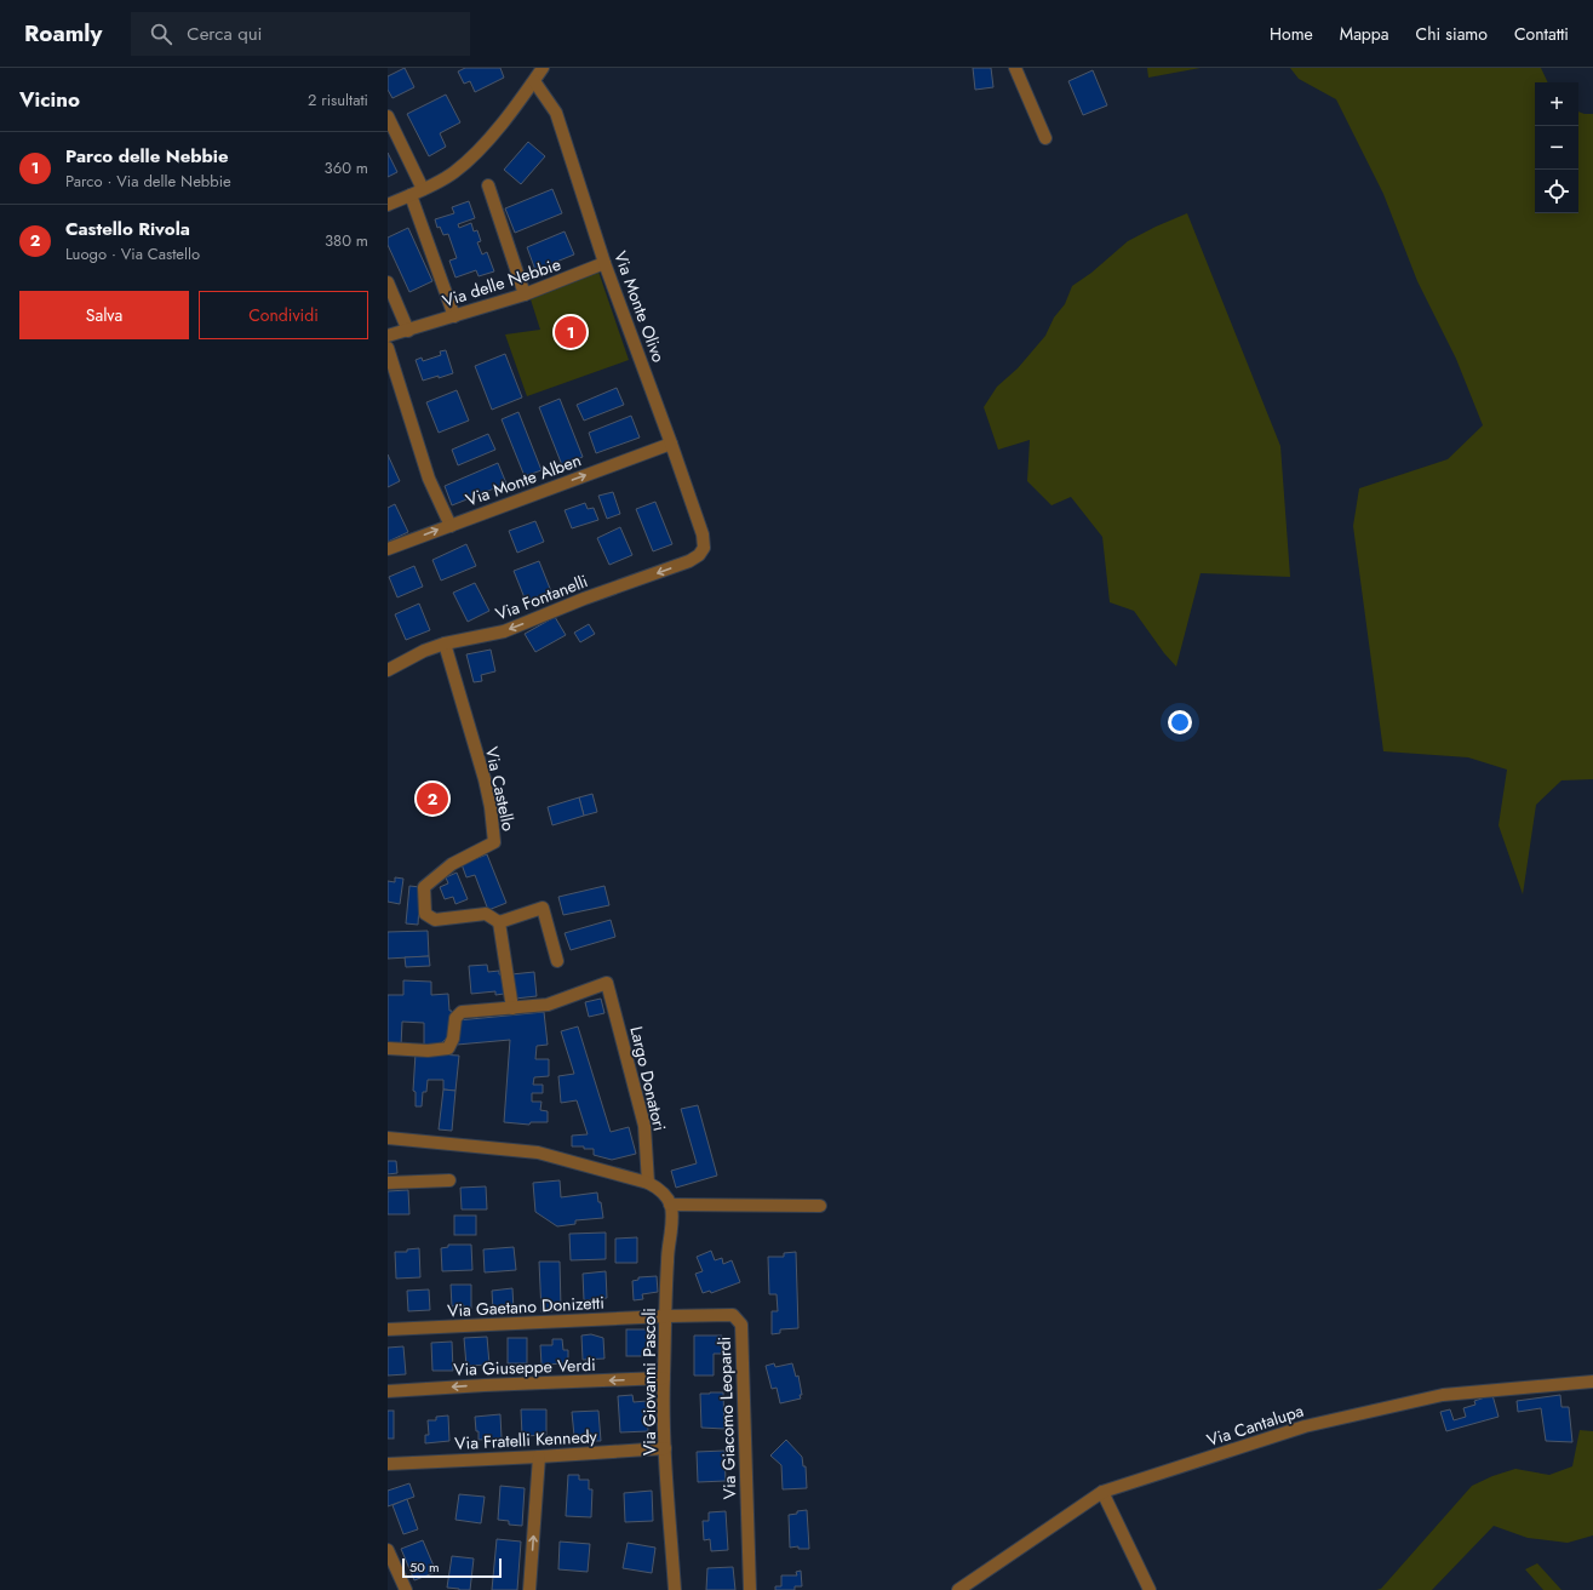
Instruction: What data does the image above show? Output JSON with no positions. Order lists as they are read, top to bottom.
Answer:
{
  "streets": {
    "street": [
      "Via delle Nebbie",
      "Via Monte Olivo",
      "Via Monte Alben",
      "Via Fontanelli",
      "Via Castello",
      "Largo Donatori",
      "Via Gaetano Donizetti",
      "Via Giuseppe Verdi",
      "Via Giovanni Pascoli",
      "Via Giacomo Leopardi",
      "Via Cantalupa",
      "Via Fratelli Kennedy"
    ]
  },
  "crossings": [
    ["Via delle Nebbie", "Via Monte Olivo"],
    ["Via Monte Olivo", "Via Monte Alben"],
    ["Via Monte Olivo", "Via Fontanelli"],
    ["Via Fontanelli", "Via Castello"],
    ["Via Gaetano Donizetti", "Via Giovanni Pascoli"],
    ["Via Gaetano Donizetti", "Via Giacomo Leopardi"],
    ["Via Giuseppe Verdi", "Via Giovanni Pascoli"],
    ["Via Giovanni Pascoli", "Via Giacomo Leopardi"],
    ["Via Giovanni Pascoli", "Via Fratelli Kennedy"]
  ],
  "one_way": ["Via Monte Alben", "Via Fontanelli", "Via Giuseppe Verdi"],
  "scale_bar": "50 m",
  "page": {
    "header": "Roamly",
    "search": "Cerca qui",
    "nav": [
      "Home",
      "Mappa",
      "Chi siamo",
      "Contatti"
    ],
    "heading": ["Vicino", "2 risultati"],
    "map_buttons": ["+", "−"],
    "list": [
      {
        "mark": "1",
        "name": "Parco delle Nebbie",
        "note": "Parco · Via delle Nebbie",
        "value": "360 m"
      },
      {
        "mark": "2",
        "name": "Castello Rivola",
        "note": "Luogo · Via Castello",
        "value": "380 m"
      }
    ],
    "buttons": ["Salva", "Condividi"],
    "pins": ["1", "2"],
    "scale": "50 m"
  }
}
